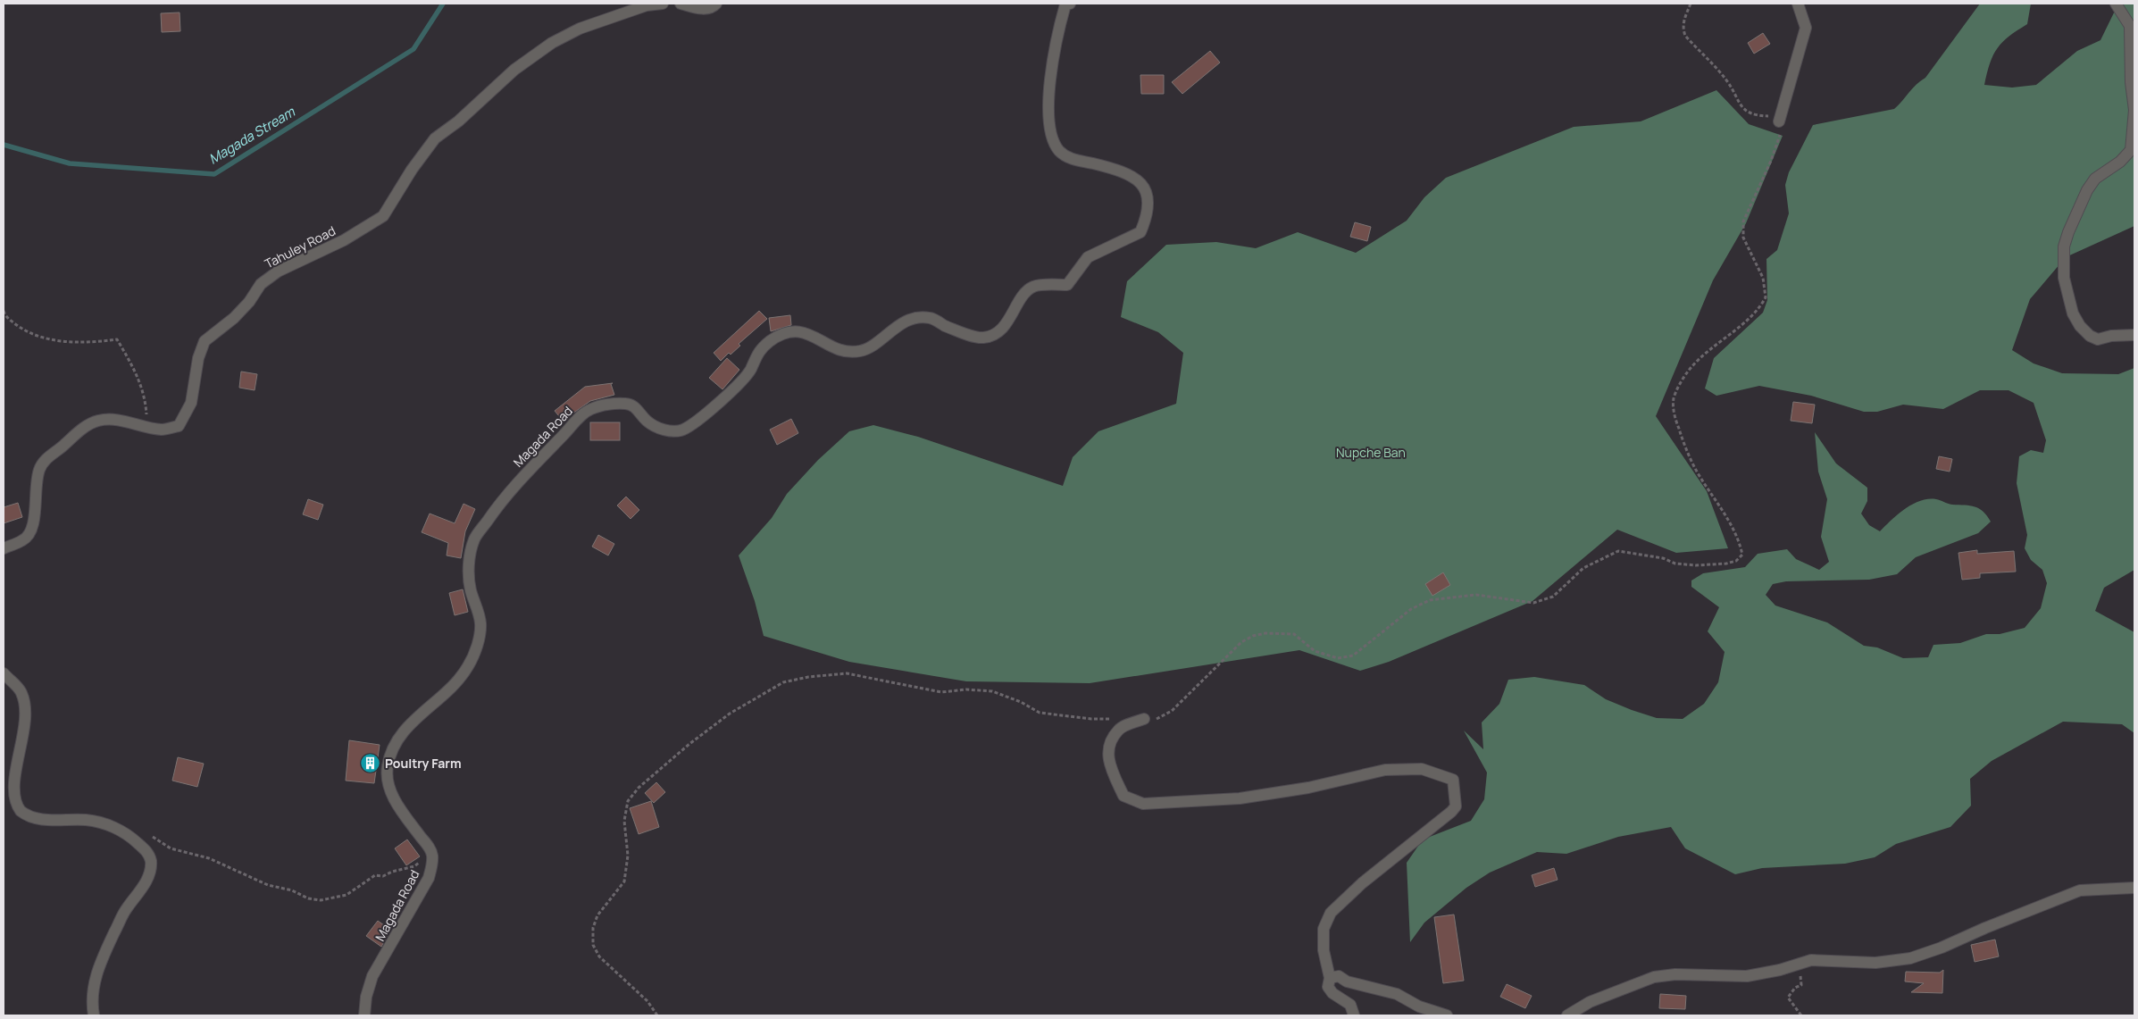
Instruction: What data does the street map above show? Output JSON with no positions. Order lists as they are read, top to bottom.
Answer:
{
  "streets": {
    "street": ["Tahuley Road", "Magada Road"]
  },
  "water": ["Magada Stream"],
  "parks": ["Nupche Ban"],
  "places": {
    "building": ["Poultry Farm"]
  }
}
